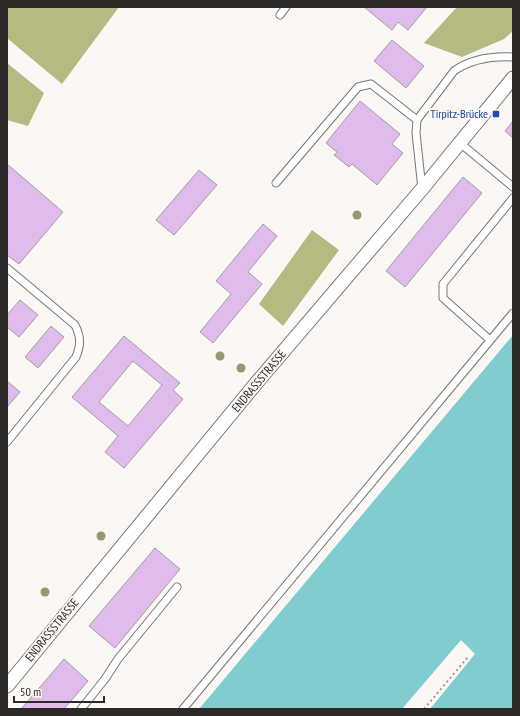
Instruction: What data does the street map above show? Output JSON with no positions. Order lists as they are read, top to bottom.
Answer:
{
  "streets": {
    "street": ["ENDRASSSTRASSE"]
  },
  "places": {
    "transit": ["Tirpitz-Brücke"]
  },
  "scale_bar": "50 m"
}
